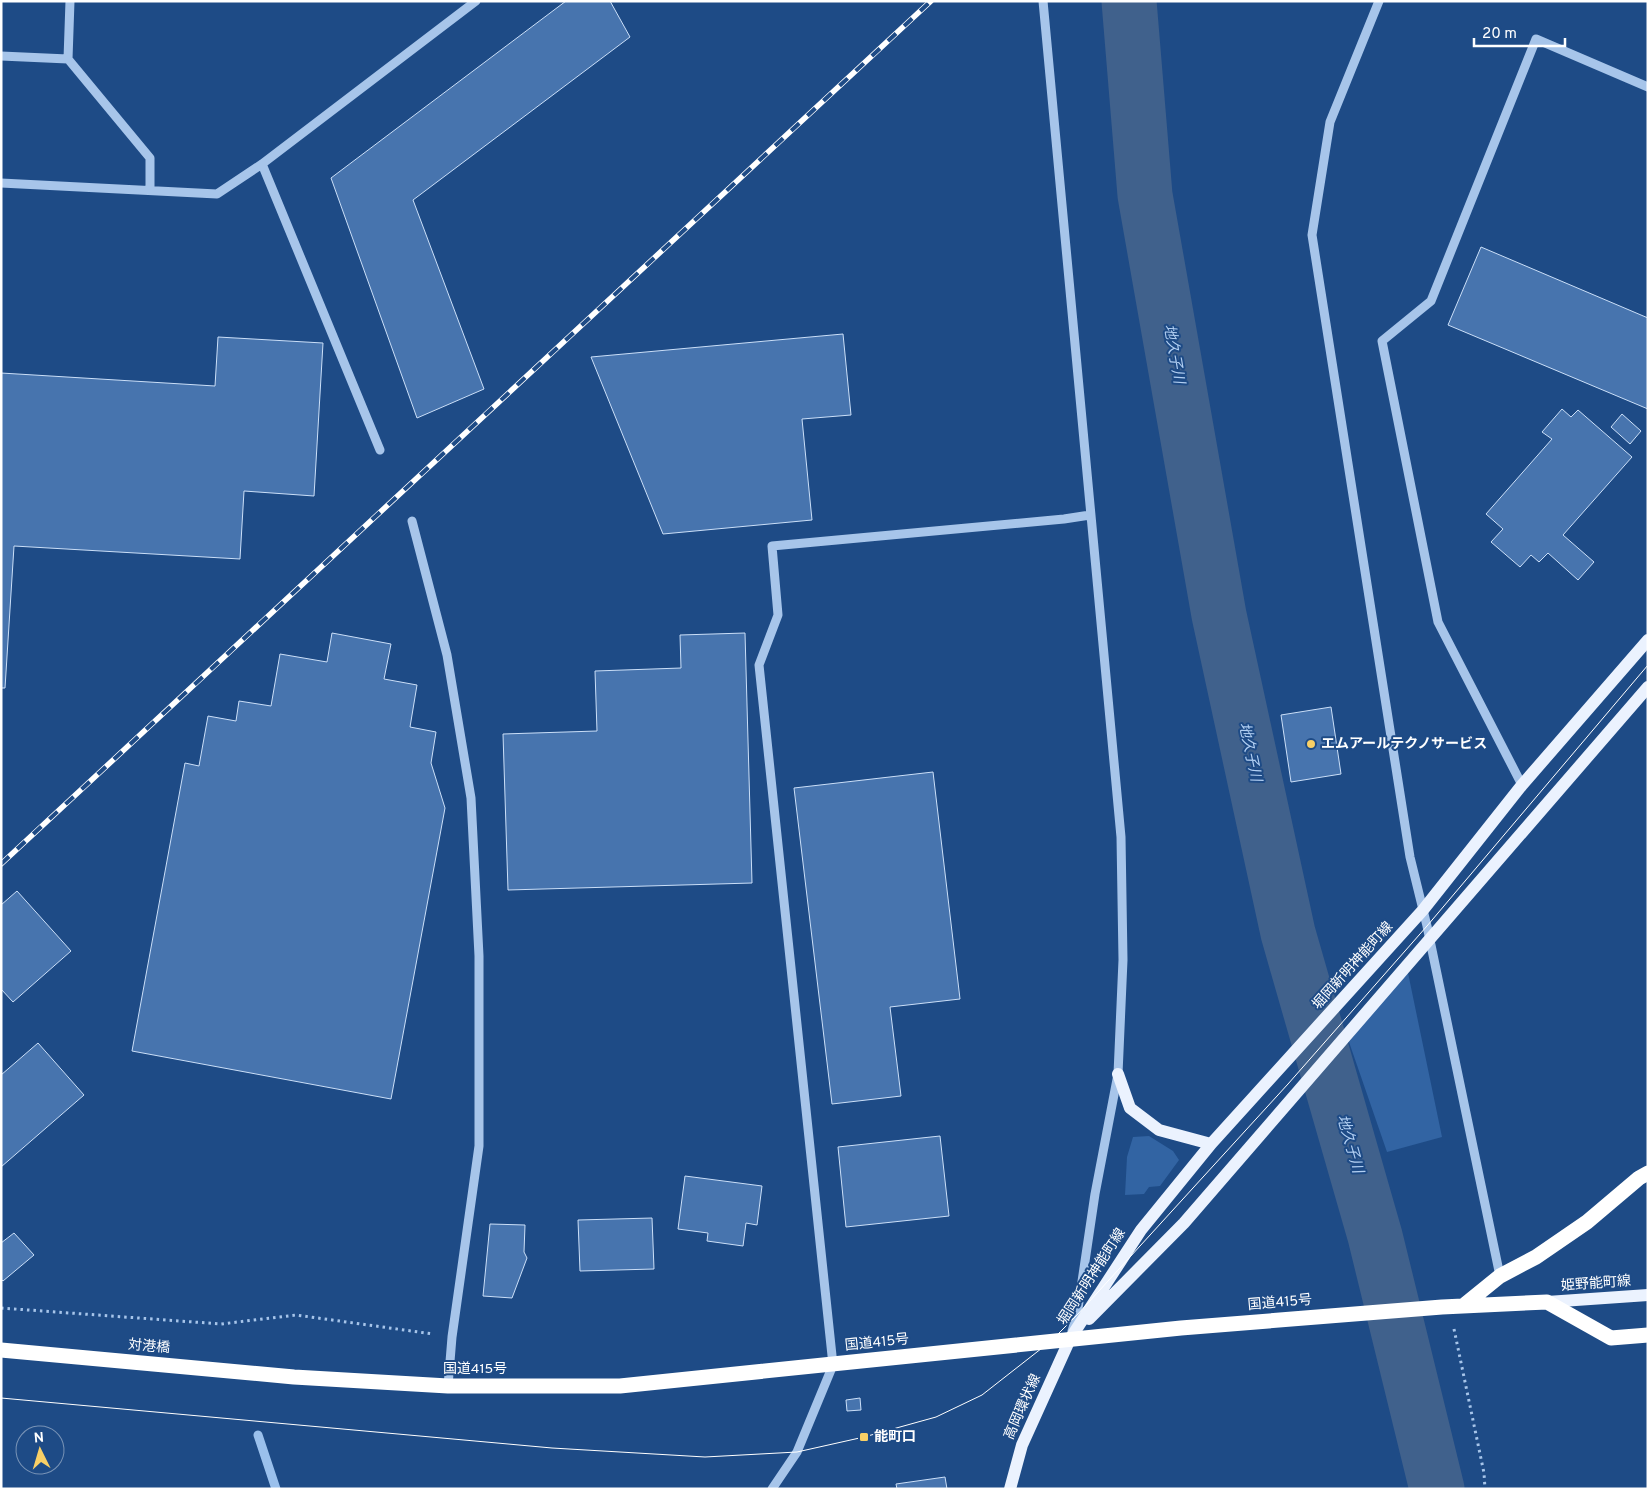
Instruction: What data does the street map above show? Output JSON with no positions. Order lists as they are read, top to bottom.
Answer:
{
  "streets": {
    "highway": ["国道415号", "対港橋"],
    "main road": ["堀岡新明神能町線", "姫野能町線", "高岡環状線"]
  },
  "crossings": [
    ["堀岡新明神能町線", "国道415号"],
    ["堀岡新明神能町線", "高岡環状線"],
    ["姫野能町線", "国道415号"],
    ["国道415号", "対港橋"],
    ["国道415号", "高岡環状線"]
  ],
  "water": ["地久子川"],
  "places": {
    "other": ["エムアールテクノサービス"],
    "transit": ["能町口"]
  },
  "scale_bar": "20 m",
  "north": "top"
}
